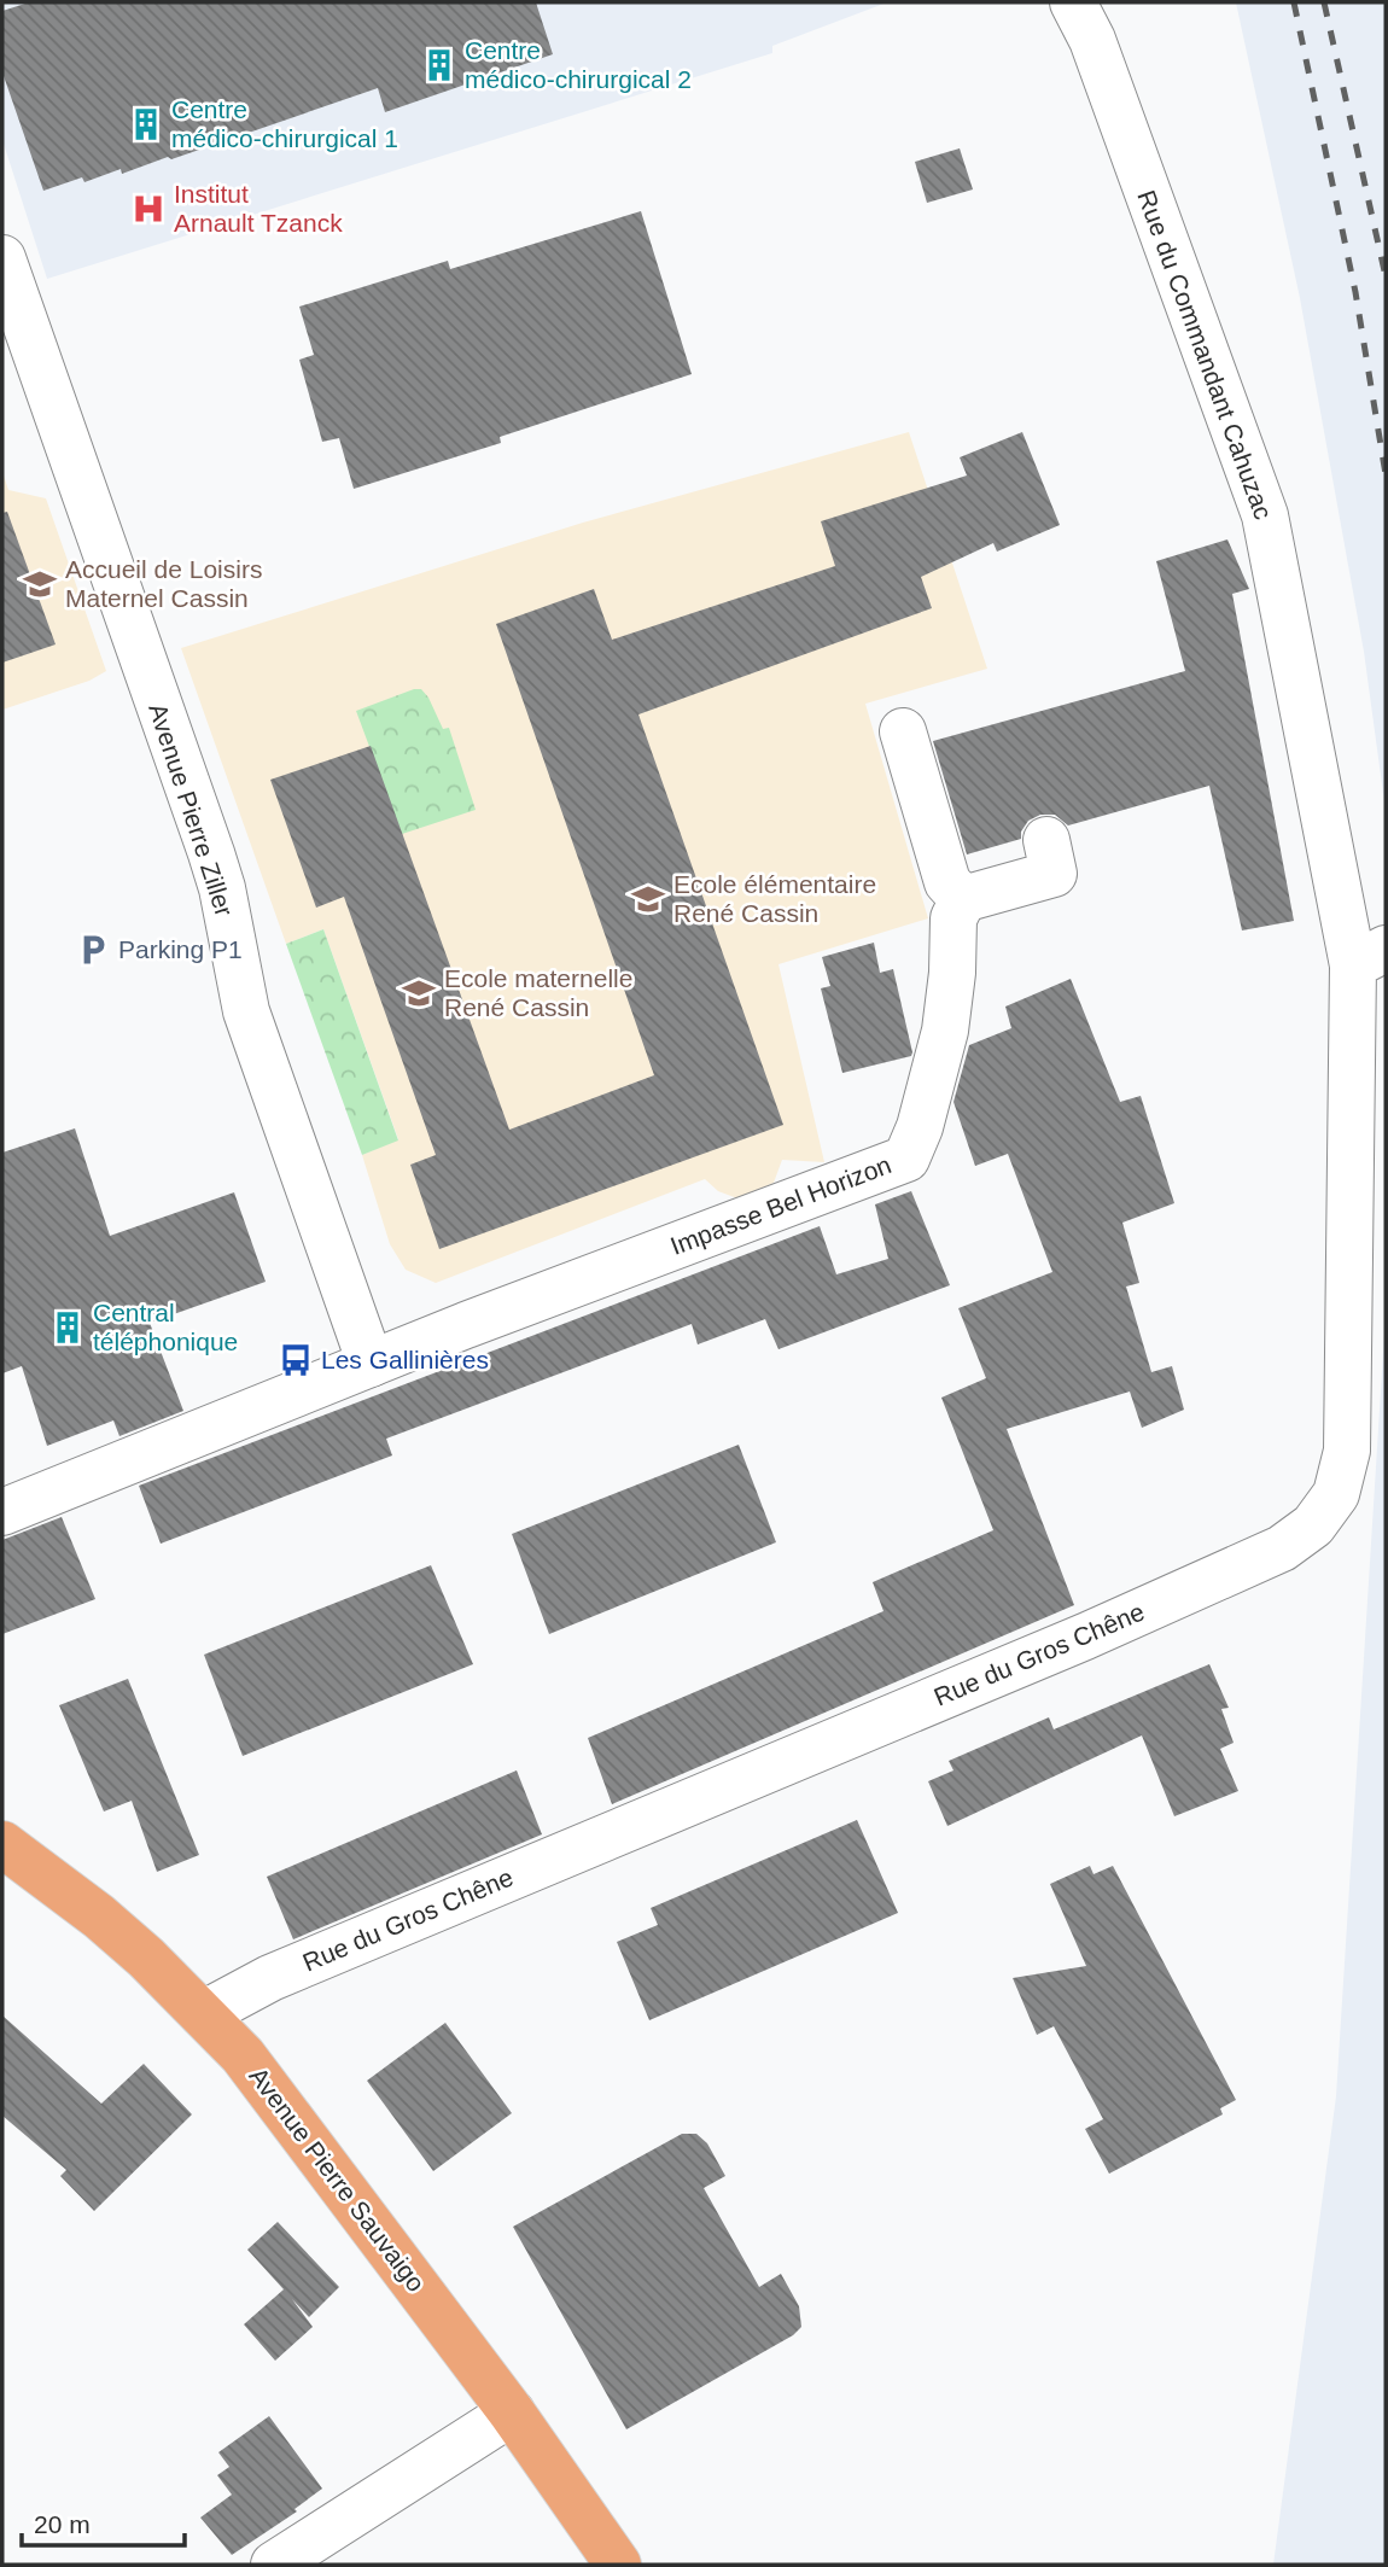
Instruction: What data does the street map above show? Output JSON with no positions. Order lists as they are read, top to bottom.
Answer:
{
  "streets": {
    "main road": ["Avenue Pierre Sauvaigo"],
    "street": [
      "Rue du Commandant Cahuzac",
      "Avenue Pierre Ziller",
      "Impasse Bel Horizon",
      "Rue du Gros Chêne"
    ]
  },
  "crossings": [
    ["Rue du Commandant Cahuzac", "Rue du Gros Chêne"],
    ["Avenue Pierre Ziller", "Impasse Bel Horizon"],
    ["Rue du Gros Chêne", "Avenue Pierre Sauvaigo"]
  ],
  "places": {
    "building": ["Centre médico-chirurgical 2", "Centre médico-chirurgical 1", "Central téléphonique"],
    "hospital": ["Institut Arnault Tzanck"],
    "school or university": ["Accueil de Loisirs Maternel Cassin", "Ecole élémentaire René Cassin", "Ecole maternelle René Cassin"],
    "parking": ["Parking P1"],
    "bus stop": ["Les Gallinières"]
  },
  "scale_bar": "20 m"
}
